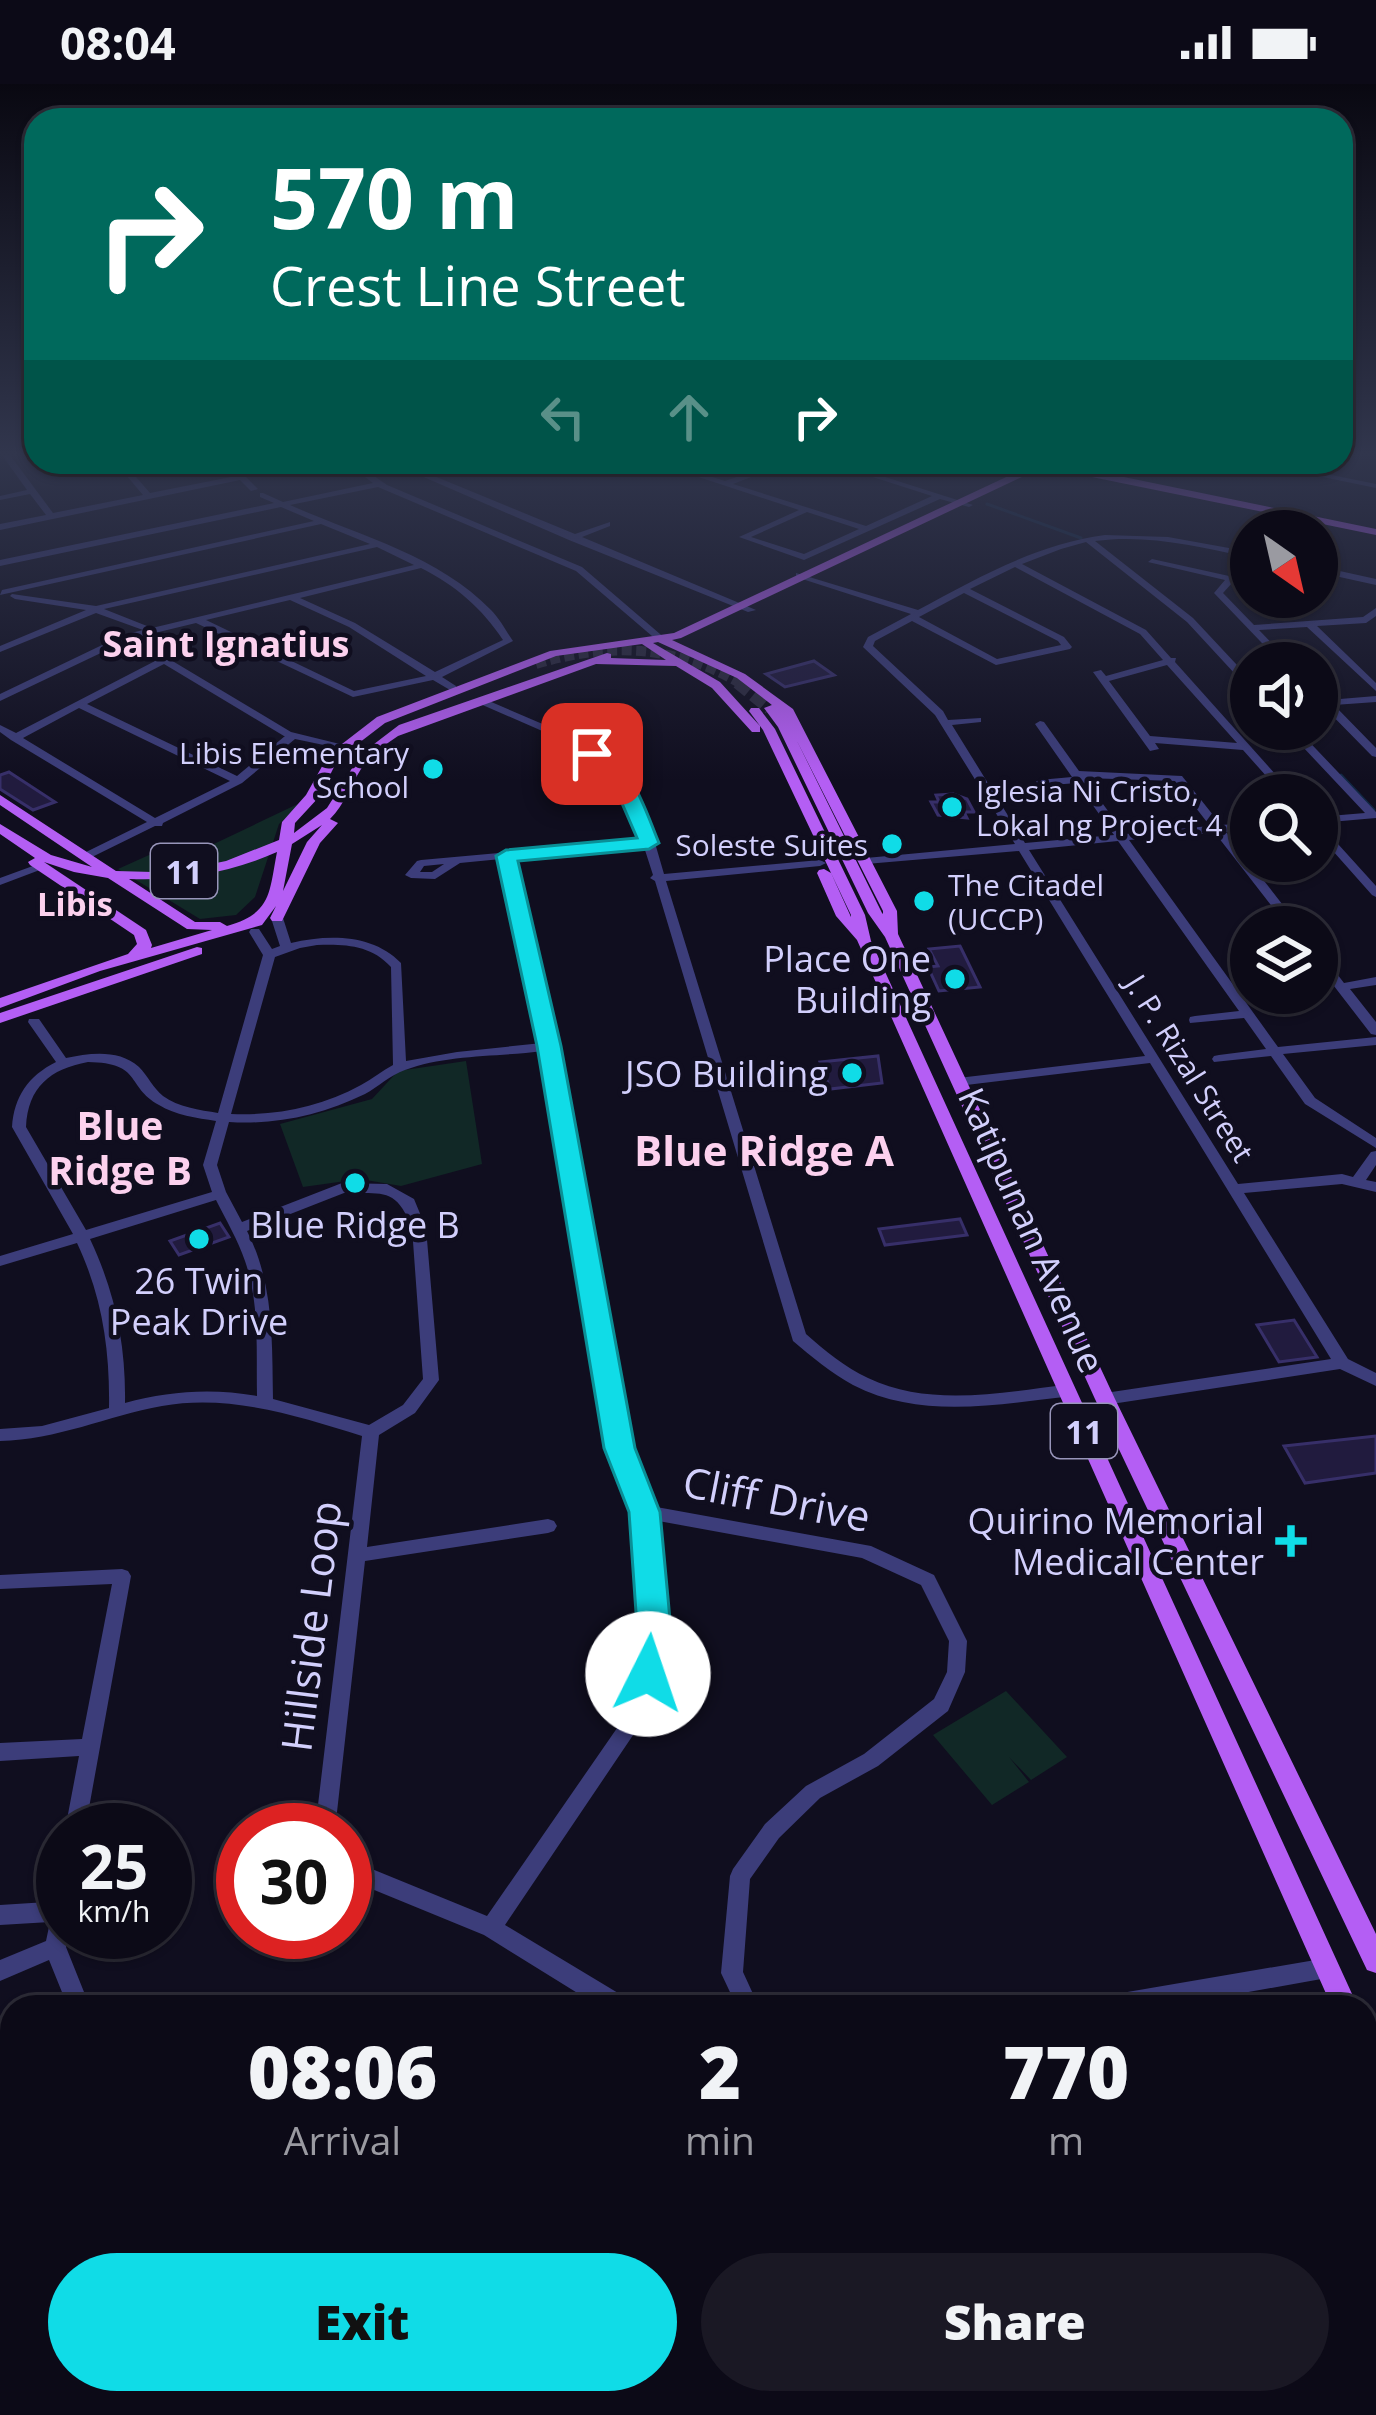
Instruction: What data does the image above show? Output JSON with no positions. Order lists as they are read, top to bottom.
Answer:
{
  "streets": {
    "main road": ["11", "Katipunan Avenue"],
    "street": ["J. P. Rizal Street", "Cliff Drive", "Hillside Loop"]
  },
  "crossings": [
    ["11", "Katipunan Avenue"]
  ],
  "districts": [
    "Saint Ignatius",
    "Libis",
    "Blue Ridge B",
    "Blue Ridge A"
  ],
  "places": {
    "other": [
      "Libis Elementary School",
      "Iglesia Ni Cristo, Lokal ng Project 4",
      "Soleste Suites",
      "The Citadel (UCCP)",
      "Place One Building",
      "JSO Building",
      "Blue Ridge B",
      "26 Twin Peak Drive"
    ],
    "health": ["Quirino Memorial Medical Center"]
  },
  "north": "bottom right",
  "page": {
    "status": "08:04",
    "turn": ["570 m", "Crest Line Street"],
    "speed": "25 km/h",
    "limit": "30",
    "eta": [
      "08:06",
      "Arrival",
      "2",
      "min",
      "770",
      "m"
    ],
    "buttons": ["Exit", "Share"]
  }
}
